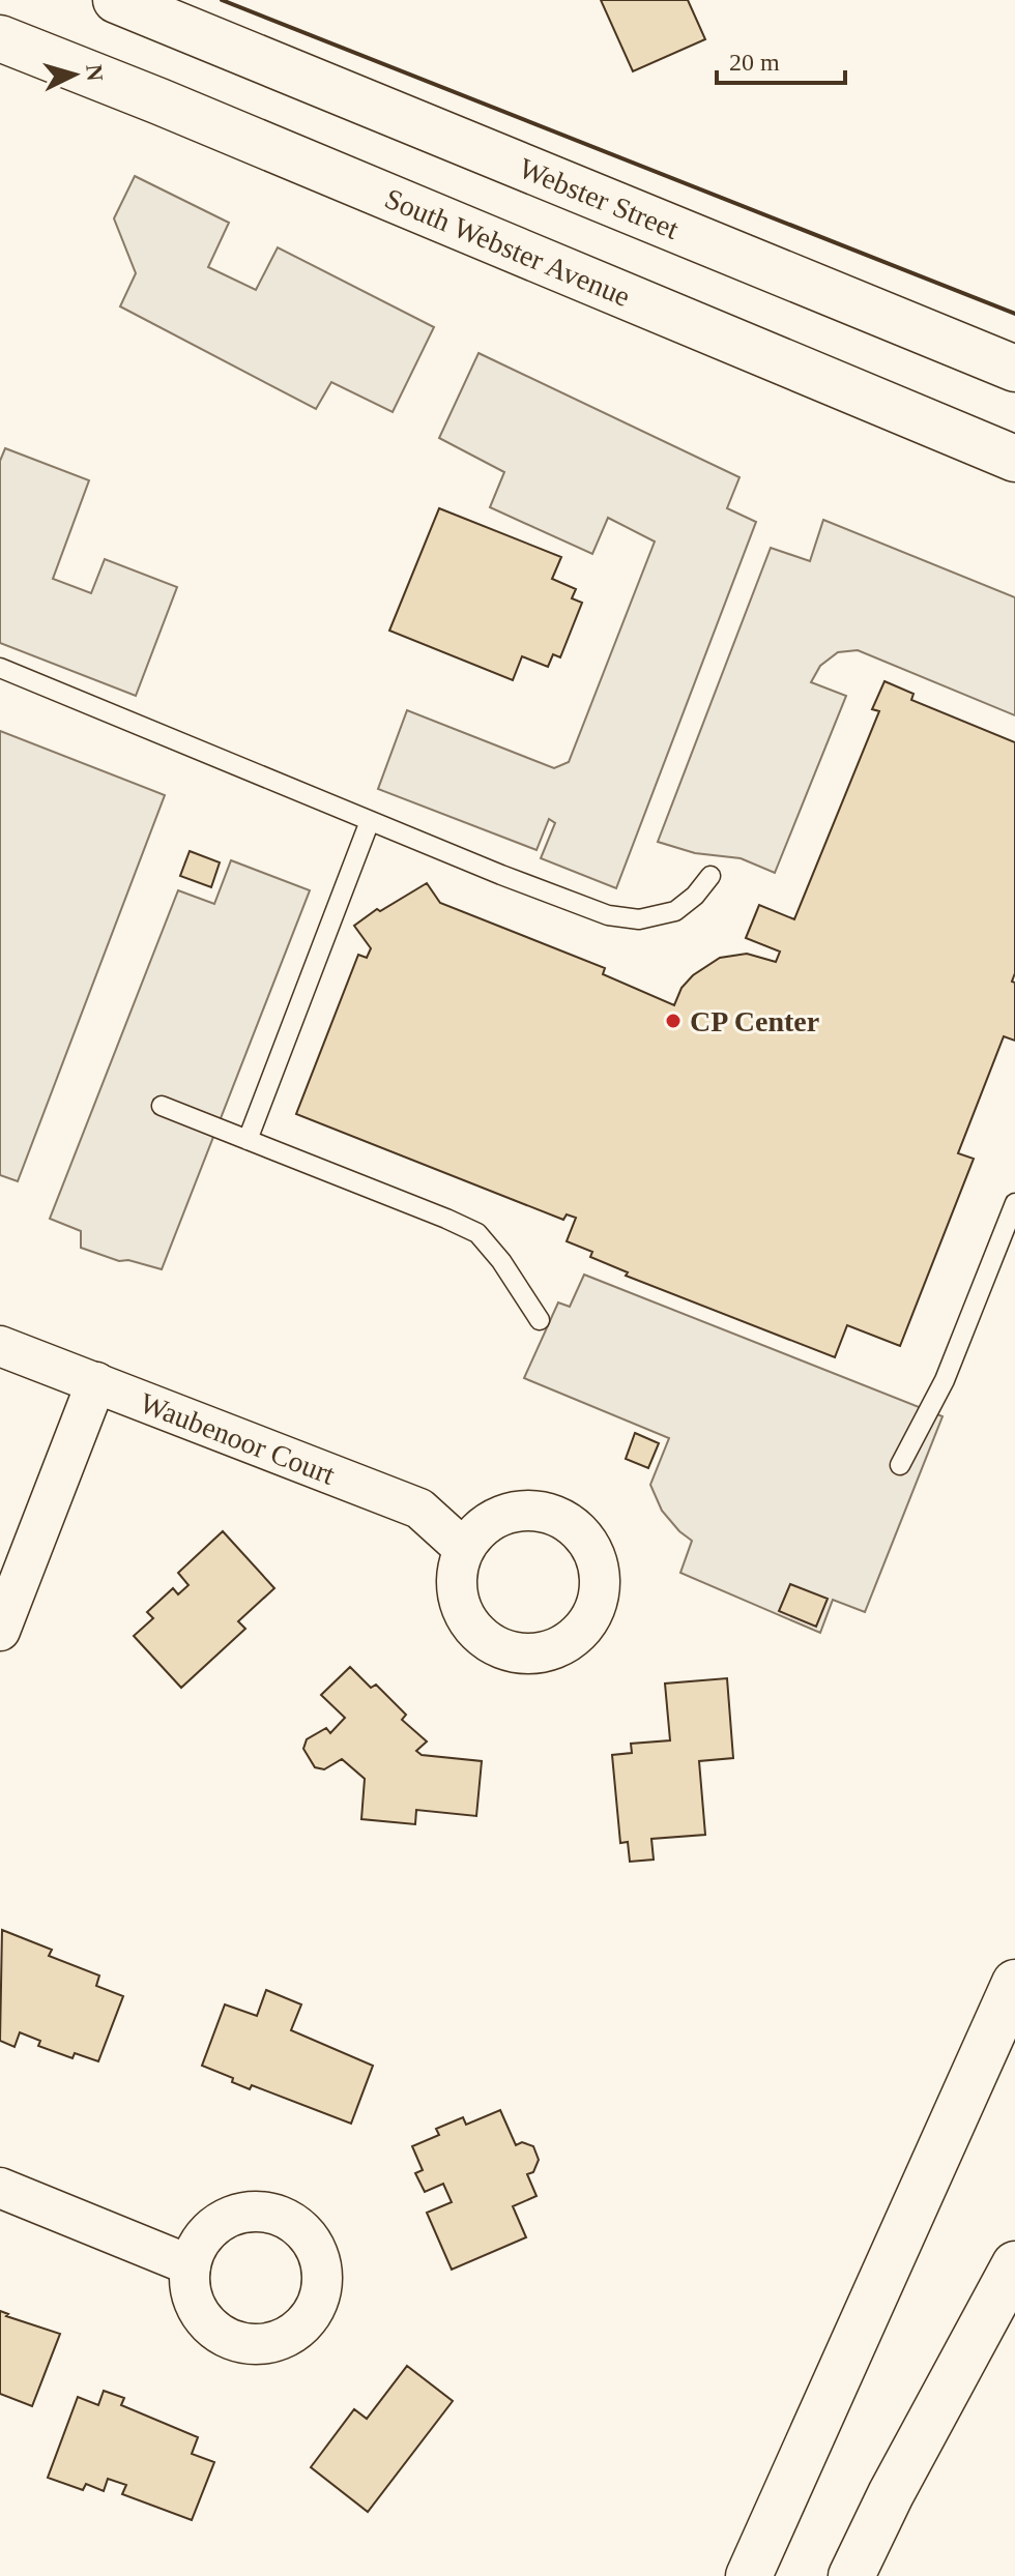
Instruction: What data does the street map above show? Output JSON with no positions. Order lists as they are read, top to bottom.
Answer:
{
  "streets": {
    "main road": ["Webster Street", "South Webster Avenue"],
    "street": ["Waubenoor Court"]
  },
  "places": ["CP Center"],
  "scale_bar": "20 m",
  "north": "right"
}
